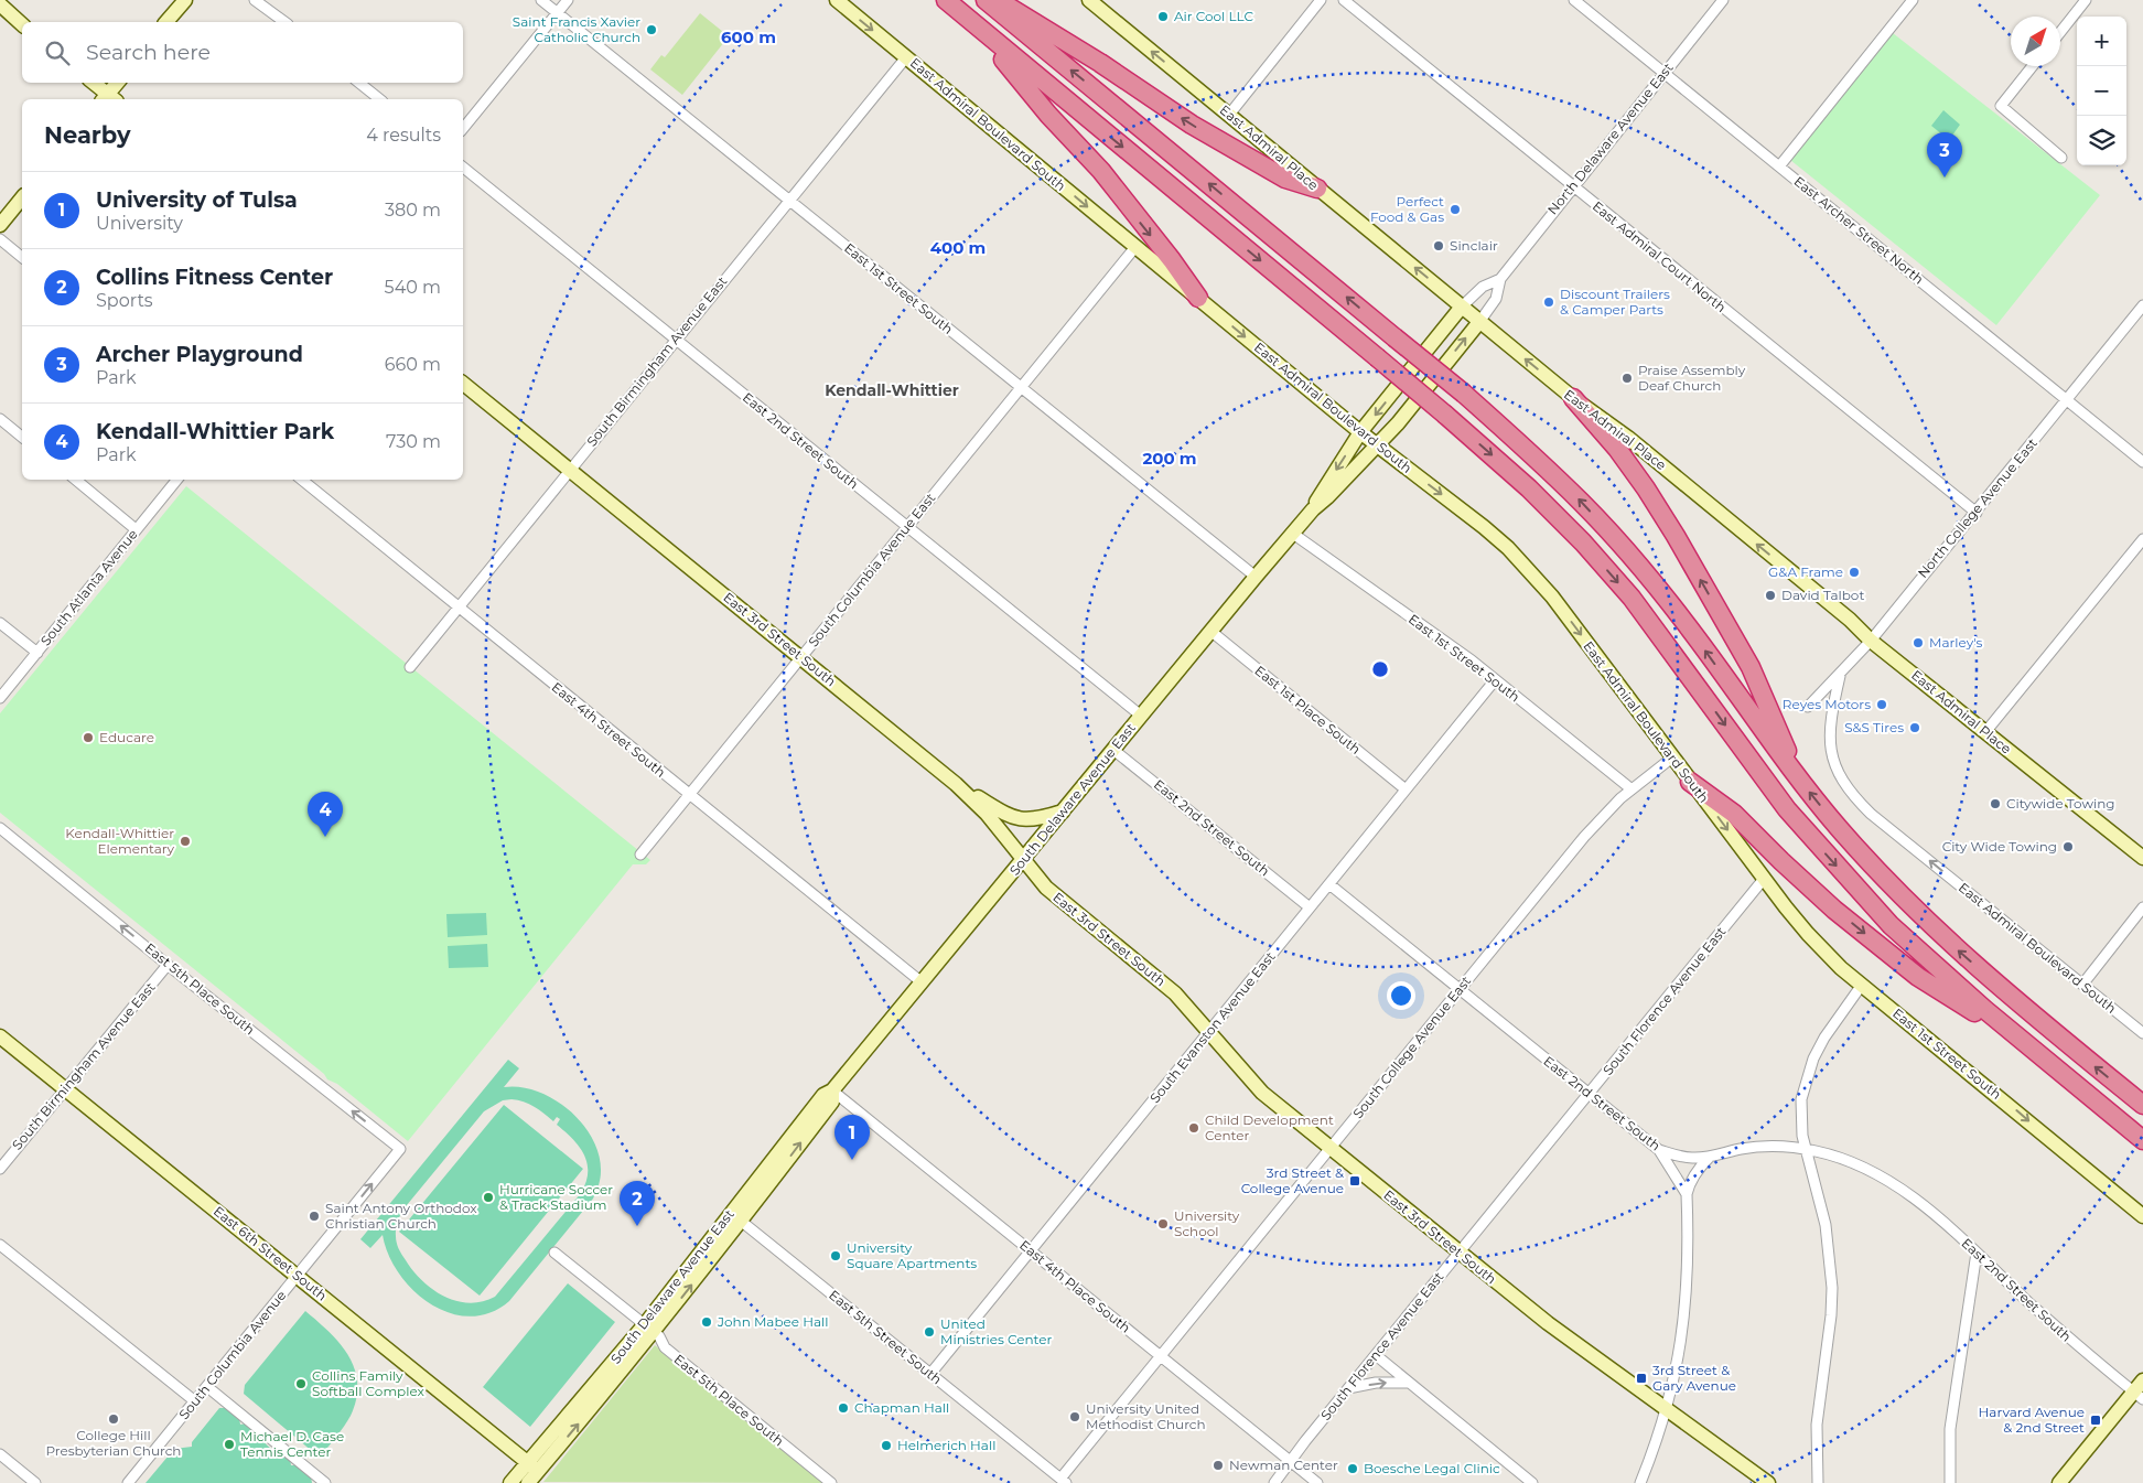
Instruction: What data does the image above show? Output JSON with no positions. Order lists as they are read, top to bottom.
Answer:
{
  "streets": {
    "street": [
      "East Admiral Boulevard South",
      "North Delaware Avenue East",
      "East Admiral Place",
      "East Archer Street North",
      "East Admiral Court North",
      "East 1st Street South",
      "South Birmingham Avenue East",
      "East 2nd Street South",
      "North College Avenue East",
      "South Columbia Avenue East",
      "South Atlanta Avenue",
      "East 3rd Street South",
      "East 1st Place South",
      "East 4th Street South",
      "South Delaware Avenue East",
      "East 5th Place South",
      "South Florence Avenue East",
      "South Evanston Avenue East",
      "South College Avenue East",
      "East 6th Street South",
      "East 4th Place South",
      "East 5th Street South",
      "South Columbia Avenue"
    ]
  },
  "crossings": [
    ["East Admiral Boulevard South", "North Delaware Avenue East"],
    ["East Admiral Boulevard South", "East 1st Street South"],
    ["East Admiral Boulevard South", "South Birmingham Avenue East"],
    ["East Admiral Boulevard South", "North College Avenue East"],
    ["East Admiral Boulevard South", "South Delaware Avenue East"],
    ["East Admiral Boulevard South", "South Florence Avenue East"],
    ["East Admiral Boulevard South", "South College Avenue East"],
    ["North Delaware Avenue East", "East Admiral Place"],
    ["North Delaware Avenue East", "East Archer Street North"],
    ["North Delaware Avenue East", "East Admiral Court North"],
    ["North Delaware Avenue East", "South Delaware Avenue East"],
    ["East Admiral Place", "North College Avenue East"],
    ["East Archer Street North", "North College Avenue East"],
    ["East Admiral Court North", "North College Avenue East"],
    ["East 1st Street South", "South Birmingham Avenue East"],
    ["East 1st Street South", "South Columbia Avenue East"],
    ["East 1st Street South", "South Delaware Avenue East"],
    ["East 1st Street South", "South Florence Avenue East"],
    ["East 1st Street South", "South Evanston Avenue East"],
    ["East 1st Street South", "South College Avenue East"],
    ["South Birmingham Avenue East", "East 2nd Street South"],
    ["South Birmingham Avenue East", "East 3rd Street South"],
    ["South Birmingham Avenue East", "East 4th Street South"],
    ["South Birmingham Avenue East", "East 5th Place South"],
    ["South Birmingham Avenue East", "East 6th Street South"],
    ["East 2nd Street South", "South Columbia Avenue East"],
    ["East 2nd Street South", "South Delaware Avenue East"],
    ["East 2nd Street South", "South Florence Avenue East"],
    ["East 2nd Street South", "South Evanston Avenue East"],
    ["East 2nd Street South", "South College Avenue East"],
    ["South Columbia Avenue East", "East 3rd Street South"],
    ["South Columbia Avenue East", "East 4th Street South"],
    ["East 3rd Street South", "South Delaware Avenue East"],
    ["East 3rd Street South", "South Florence Avenue East"],
    ["East 3rd Street South", "South Evanston Avenue East"],
    ["East 3rd Street South", "South College Avenue East"],
    ["East 1st Place South", "South Delaware Avenue East"],
    ["East 1st Place South", "South Evanston Avenue East"],
    ["East 4th Street South", "South Delaware Avenue East"],
    ["South Delaware Avenue East", "East 5th Place South"],
    ["South Delaware Avenue East", "East 6th Street South"],
    ["South Delaware Avenue East", "East 4th Place South"],
    ["South Delaware Avenue East", "East 5th Street South"],
    ["East 5th Place South", "South Columbia Avenue"],
    ["South Florence Avenue East", "East 4th Place South"],
    ["South Evanston Avenue East", "East 4th Place South"],
    ["South Evanston Avenue East", "East 5th Street South"],
    ["South College Avenue East", "East 4th Place South"],
    ["South College Avenue East", "East 5th Street South"],
    ["East 6th Street South", "South Columbia Avenue"]
  ],
  "one_way": ["East Admiral Place", "East 5th Place South", "South Columbia Avenue"],
  "districts": ["Kendall-Whittier"],
  "places": {
    "other": [
      "Air Cool LLC",
      "Saint Francis Xavier Catholic Church",
      "Perfect Food & Gas",
      "Sinclair",
      "Discount Trailers & Camper Parts",
      "Praise Assembly Deaf Church",
      "G&A Frame",
      "David Talbot",
      "Marley's",
      "Reyes Motors",
      "S&S Tires",
      "Educare",
      "Citywide Towing",
      "Kendall-Whittier Elementary",
      "City Wide Towing",
      "Child Development Center",
      "Hurricane Soccer & Track Stadium",
      "Saint Antony Orthodox Christian Church",
      "University School",
      "University Square Apartments",
      "John Mabee Hall",
      "United Ministries Center",
      "Collins Family Softball Complex",
      "Chapman Hall",
      "University United Methodist Church",
      "College Hill Presbyterian Church",
      "Michael D. Case Tennis Center",
      "Helmerich Hall",
      "Newman Center",
      "Boesche Legal Clinic"
    ],
    "transit": ["3rd Street & College Avenue", "3rd Street & Gary Avenue", "Harvard Avenue & 2nd Street"]
  },
  "north": "top right",
  "page": {
    "map_buttons": ["+", "−"],
    "search": "Search here",
    "heading": ["Nearby", "4 results"],
    "pins": [
      "3",
      "4",
      "1",
      "2"
    ],
    "list": [
      {
        "mark": "1",
        "name": "University of Tulsa",
        "note": "University",
        "value": "380 m"
      },
      {
        "mark": "2",
        "name": "Collins Fitness Center",
        "note": "Sports",
        "value": "540 m"
      },
      {
        "mark": "3",
        "name": "Archer Playground",
        "note": "Park",
        "value": "660 m"
      },
      {
        "mark": "4",
        "name": "Kendall-Whittier Park",
        "note": "Park",
        "value": "730 m"
      }
    ]
  },
  "rings": ["600 m", "400 m", "200 m"]
}
